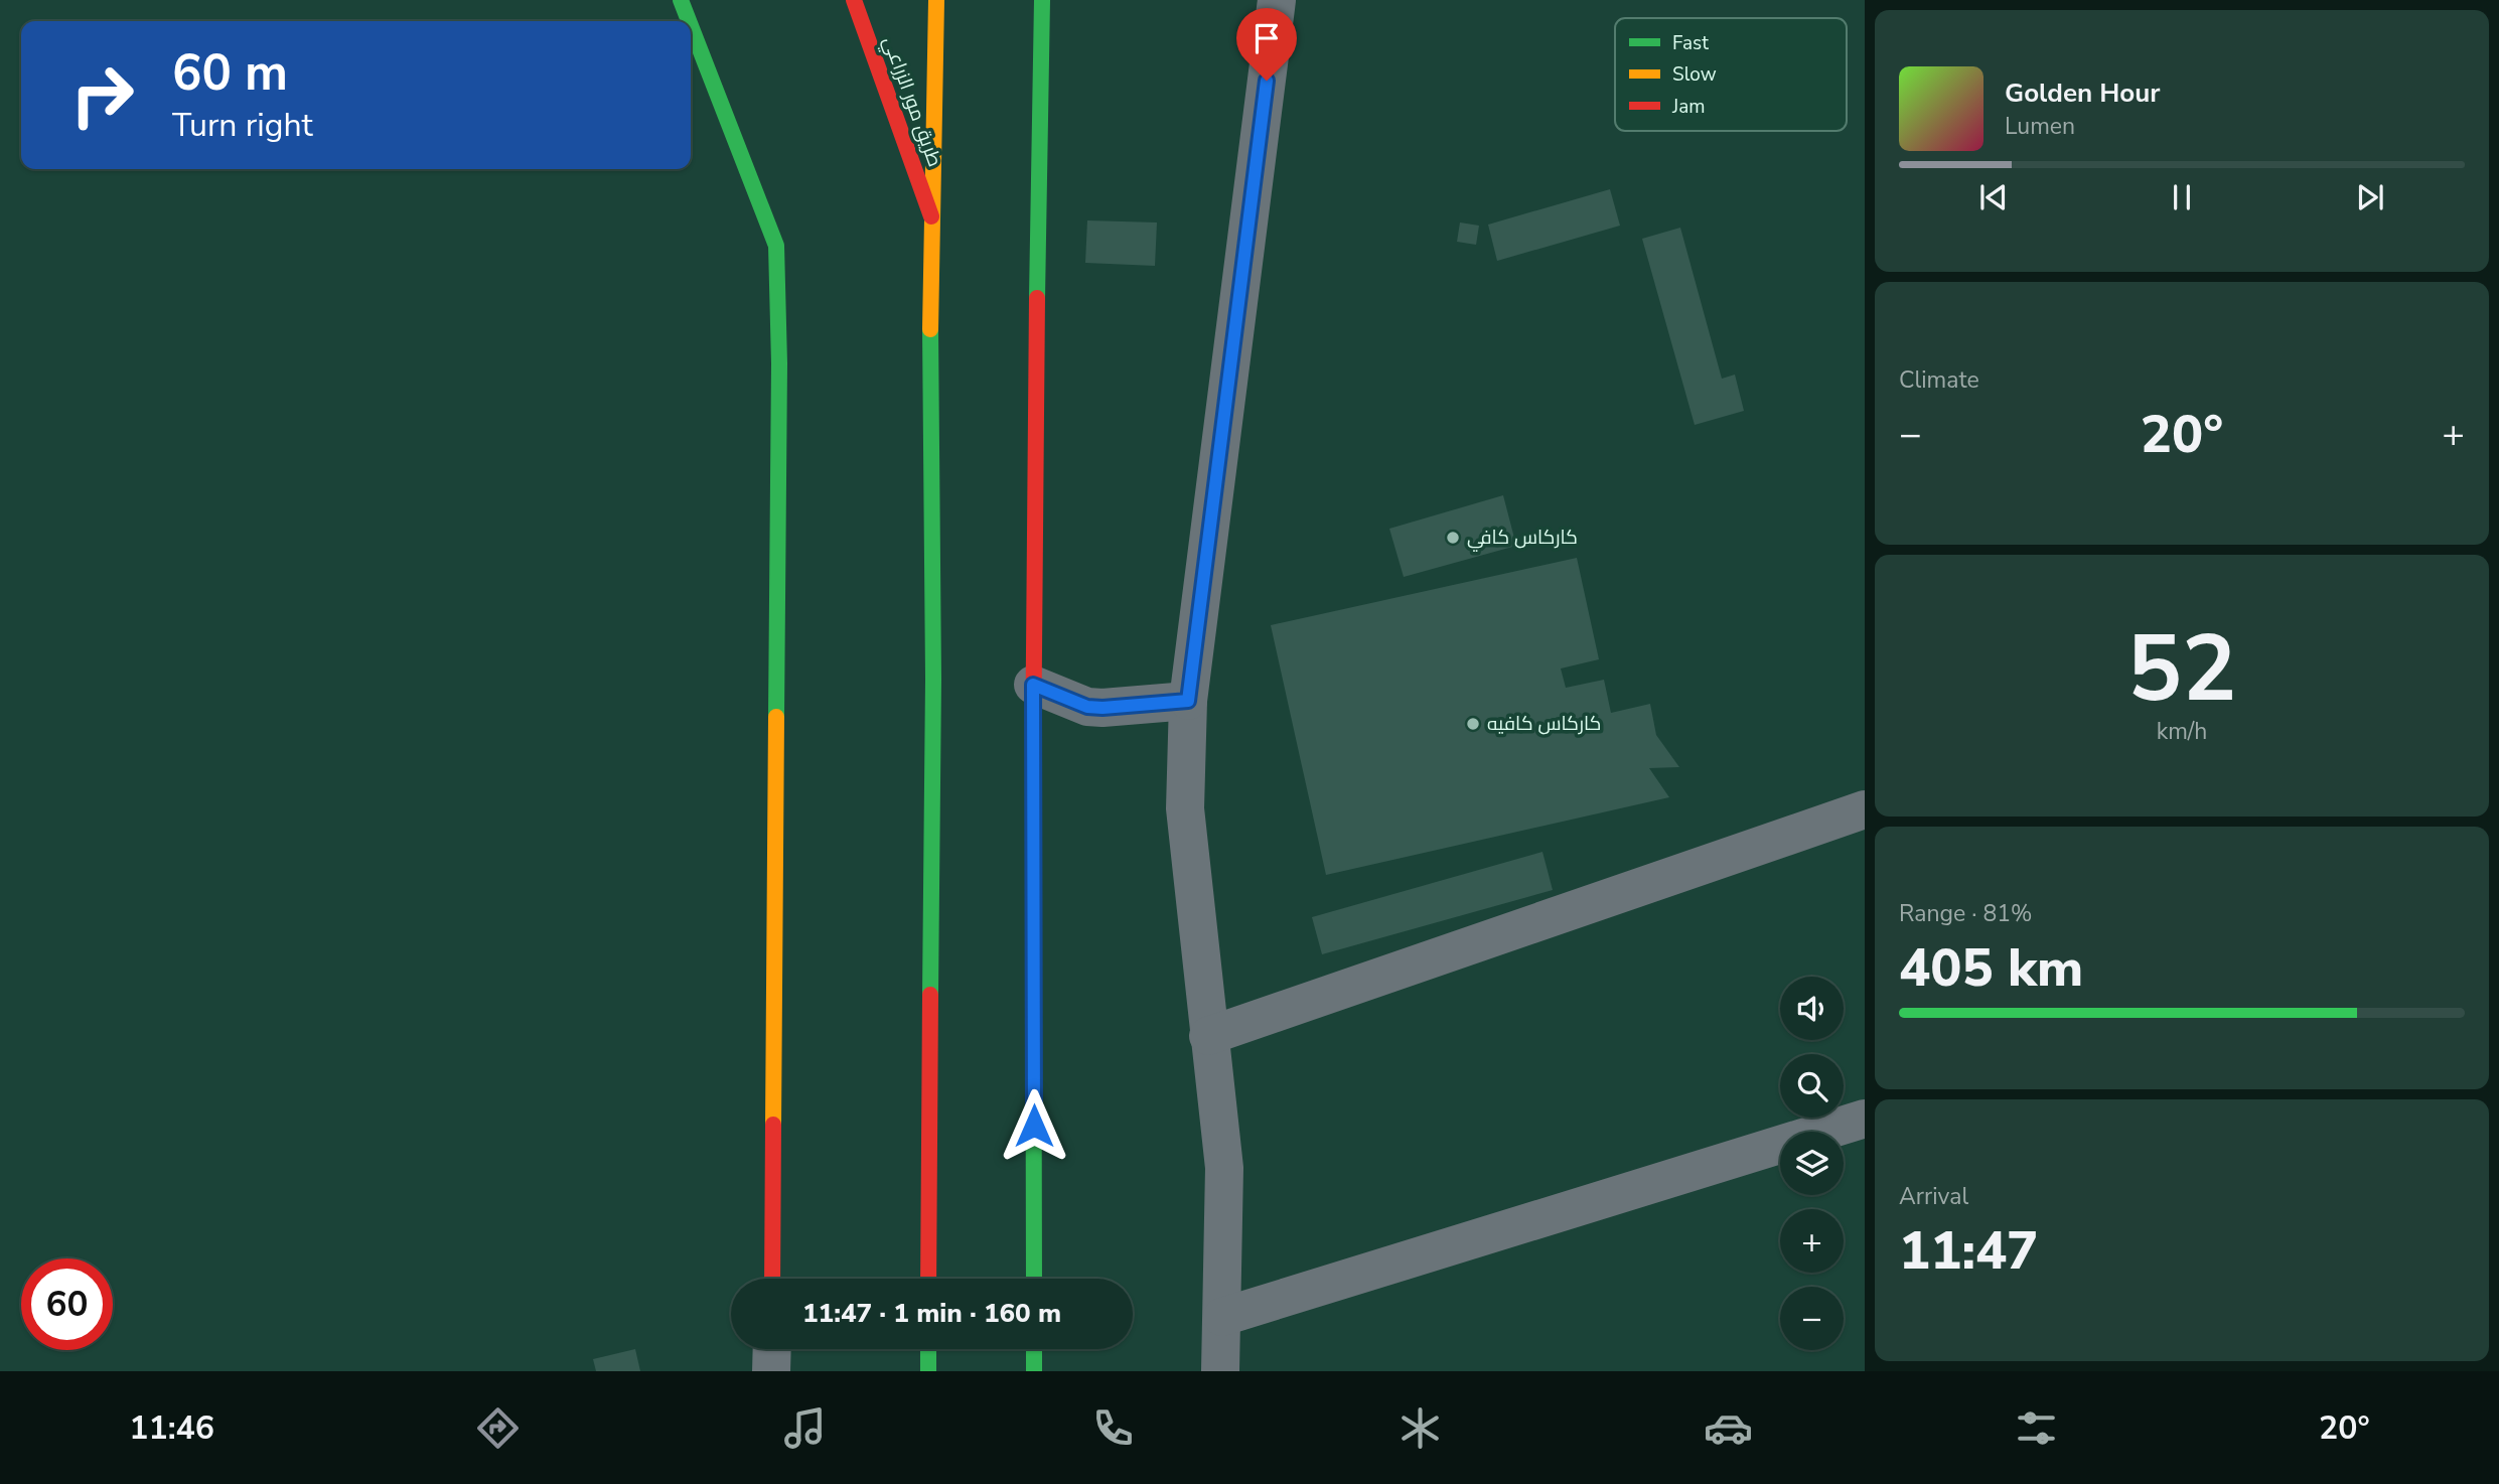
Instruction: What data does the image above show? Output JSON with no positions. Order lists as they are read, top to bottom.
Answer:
{
  "streets": {
    "main road": ["طريق مور الزراعي"]
  },
  "places": ["كاركاس كافي", "كاركاس كافيه"],
  "legend": ["Fast", "Slow", "Jam"],
  "page": {
    "turn": ["60 m", "Turn right"],
    "song": ["Golden Hour", "Lumen"],
    "tile": [
      "Climate",
      ["52", "km/h"],
      ["Range · 81%", "405 km"],
      ["Arrival", "11:47"]
    ],
    "heat": ["−", "20°", "+"],
    "map_buttons": ["+", "−"],
    "limit": "60",
    "trip": "11:47 · 1 min · 160 m",
    "tabs": ["11:46", "20°"]
  }
}
